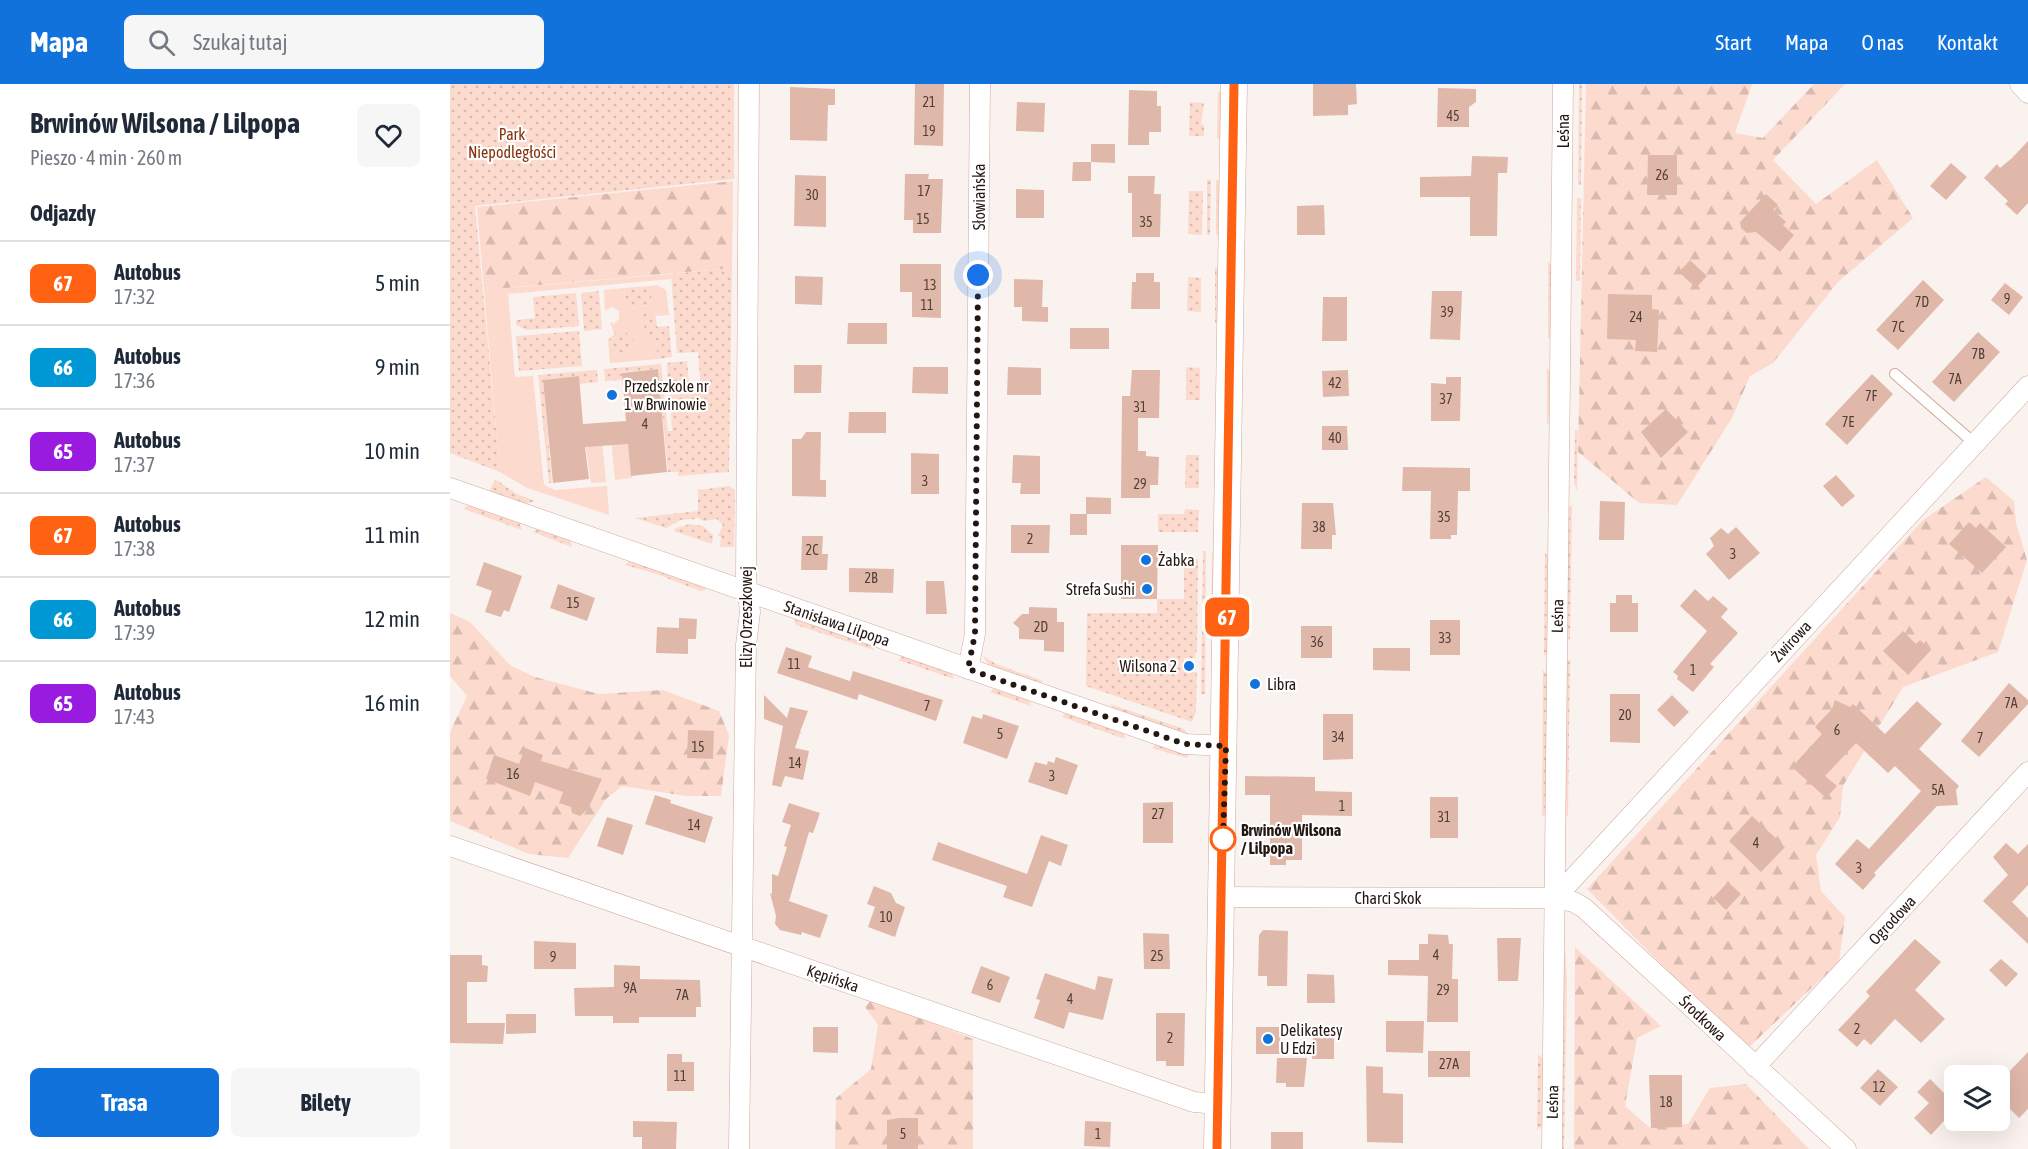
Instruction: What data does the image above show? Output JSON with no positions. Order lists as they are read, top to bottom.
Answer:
{
  "streets": {
    "street": [
      "Leśna",
      "Słowiańska",
      "Elizy Orzeszkowej",
      "Stanisława Lilpopa",
      "Żwirowa",
      "Charci Skok",
      "Ogrodowa",
      "Kępińska",
      "Środkowa"
    ]
  },
  "crossings": [
    ["Leśna", "Żwirowa"],
    ["Leśna", "Charci Skok"],
    ["Leśna", "Środkowa"],
    ["Słowiańska", "Stanisława Lilpopa"],
    ["Elizy Orzeszkowej", "Stanisława Lilpopa"],
    ["Elizy Orzeszkowej", "Kępińska"],
    ["Żwirowa", "Charci Skok"],
    ["Żwirowa", "Środkowa"],
    ["Charci Skok", "Środkowa"],
    ["Ogrodowa", "Środkowa"]
  ],
  "parks": ["Park Niepodległości"],
  "places": [
    "Przedszkole nr 1 w Brwinowie",
    "Żabka",
    "Strefa Sushi",
    "Wilsona 2",
    "Libra",
    "Brwinów Wilsona / Lilpopa",
    "Delikatesy U Edzi"
  ],
  "lines": ["bus line 67"],
  "house_numbers": [
    "21",
    "45",
    "19",
    "26",
    "17",
    "30",
    "15",
    "35",
    "13",
    "9",
    "7D",
    "11",
    "39",
    "24",
    "7C",
    "7B",
    "7A",
    "42",
    "7F",
    "37",
    "31",
    "7E",
    "4",
    "40",
    "3",
    "29",
    "35",
    "38",
    "2",
    "2C",
    "3",
    "2B",
    "15",
    "2D",
    "33",
    "36",
    "11",
    "1",
    "7A",
    "7",
    "20",
    "6",
    "5",
    "34",
    "7",
    "15",
    "14",
    "16",
    "3",
    "5A",
    "1",
    "27",
    "31",
    "14",
    "4",
    "3",
    "10",
    "4",
    "25",
    "9",
    "6",
    "9A",
    "29",
    "7A",
    "4",
    "2",
    "2",
    "27A",
    "11",
    "12",
    "18",
    "5",
    "1"
  ],
  "page": {
    "header": "Mapa",
    "search": "Szukaj tutaj",
    "nav": [
      "Start",
      "Mapa",
      "O nas",
      "Kontakt"
    ],
    "heading": [
      ["Brwinów Wilsona / Lilpopa", "Pieszo · 4 min · 260 m"],
      "Odjazdy"
    ],
    "on_map": "67",
    "list": [
      {
        "mark": "67",
        "name": "Autobus",
        "note": "17:32",
        "value": "5 min"
      },
      {
        "mark": "66",
        "name": "Autobus",
        "note": "17:36",
        "value": "9 min"
      },
      {
        "mark": "65",
        "name": "Autobus",
        "note": "17:37",
        "value": "10 min"
      },
      {
        "mark": "67",
        "name": "Autobus",
        "note": "17:38",
        "value": "11 min"
      },
      {
        "mark": "66",
        "name": "Autobus",
        "note": "17:39",
        "value": "12 min"
      },
      {
        "mark": "65",
        "name": "Autobus",
        "note": "17:43",
        "value": "16 min"
      }
    ],
    "buttons": ["Trasa", "Bilety"]
  }
}
